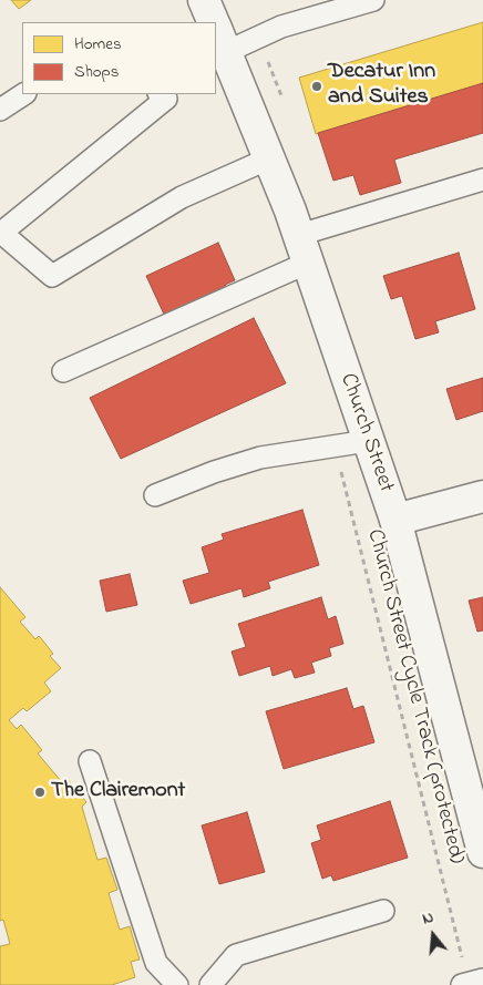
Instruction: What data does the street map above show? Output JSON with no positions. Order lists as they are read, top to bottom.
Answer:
{
  "streets": {
    "main road": ["Church Street"],
    "path": ["Church Street Cycle Track (protected)"]
  },
  "places": ["Decatur Inn and Suites", "The Clairemont"],
  "legend": ["Homes", "Shops"],
  "north": "top"
}
